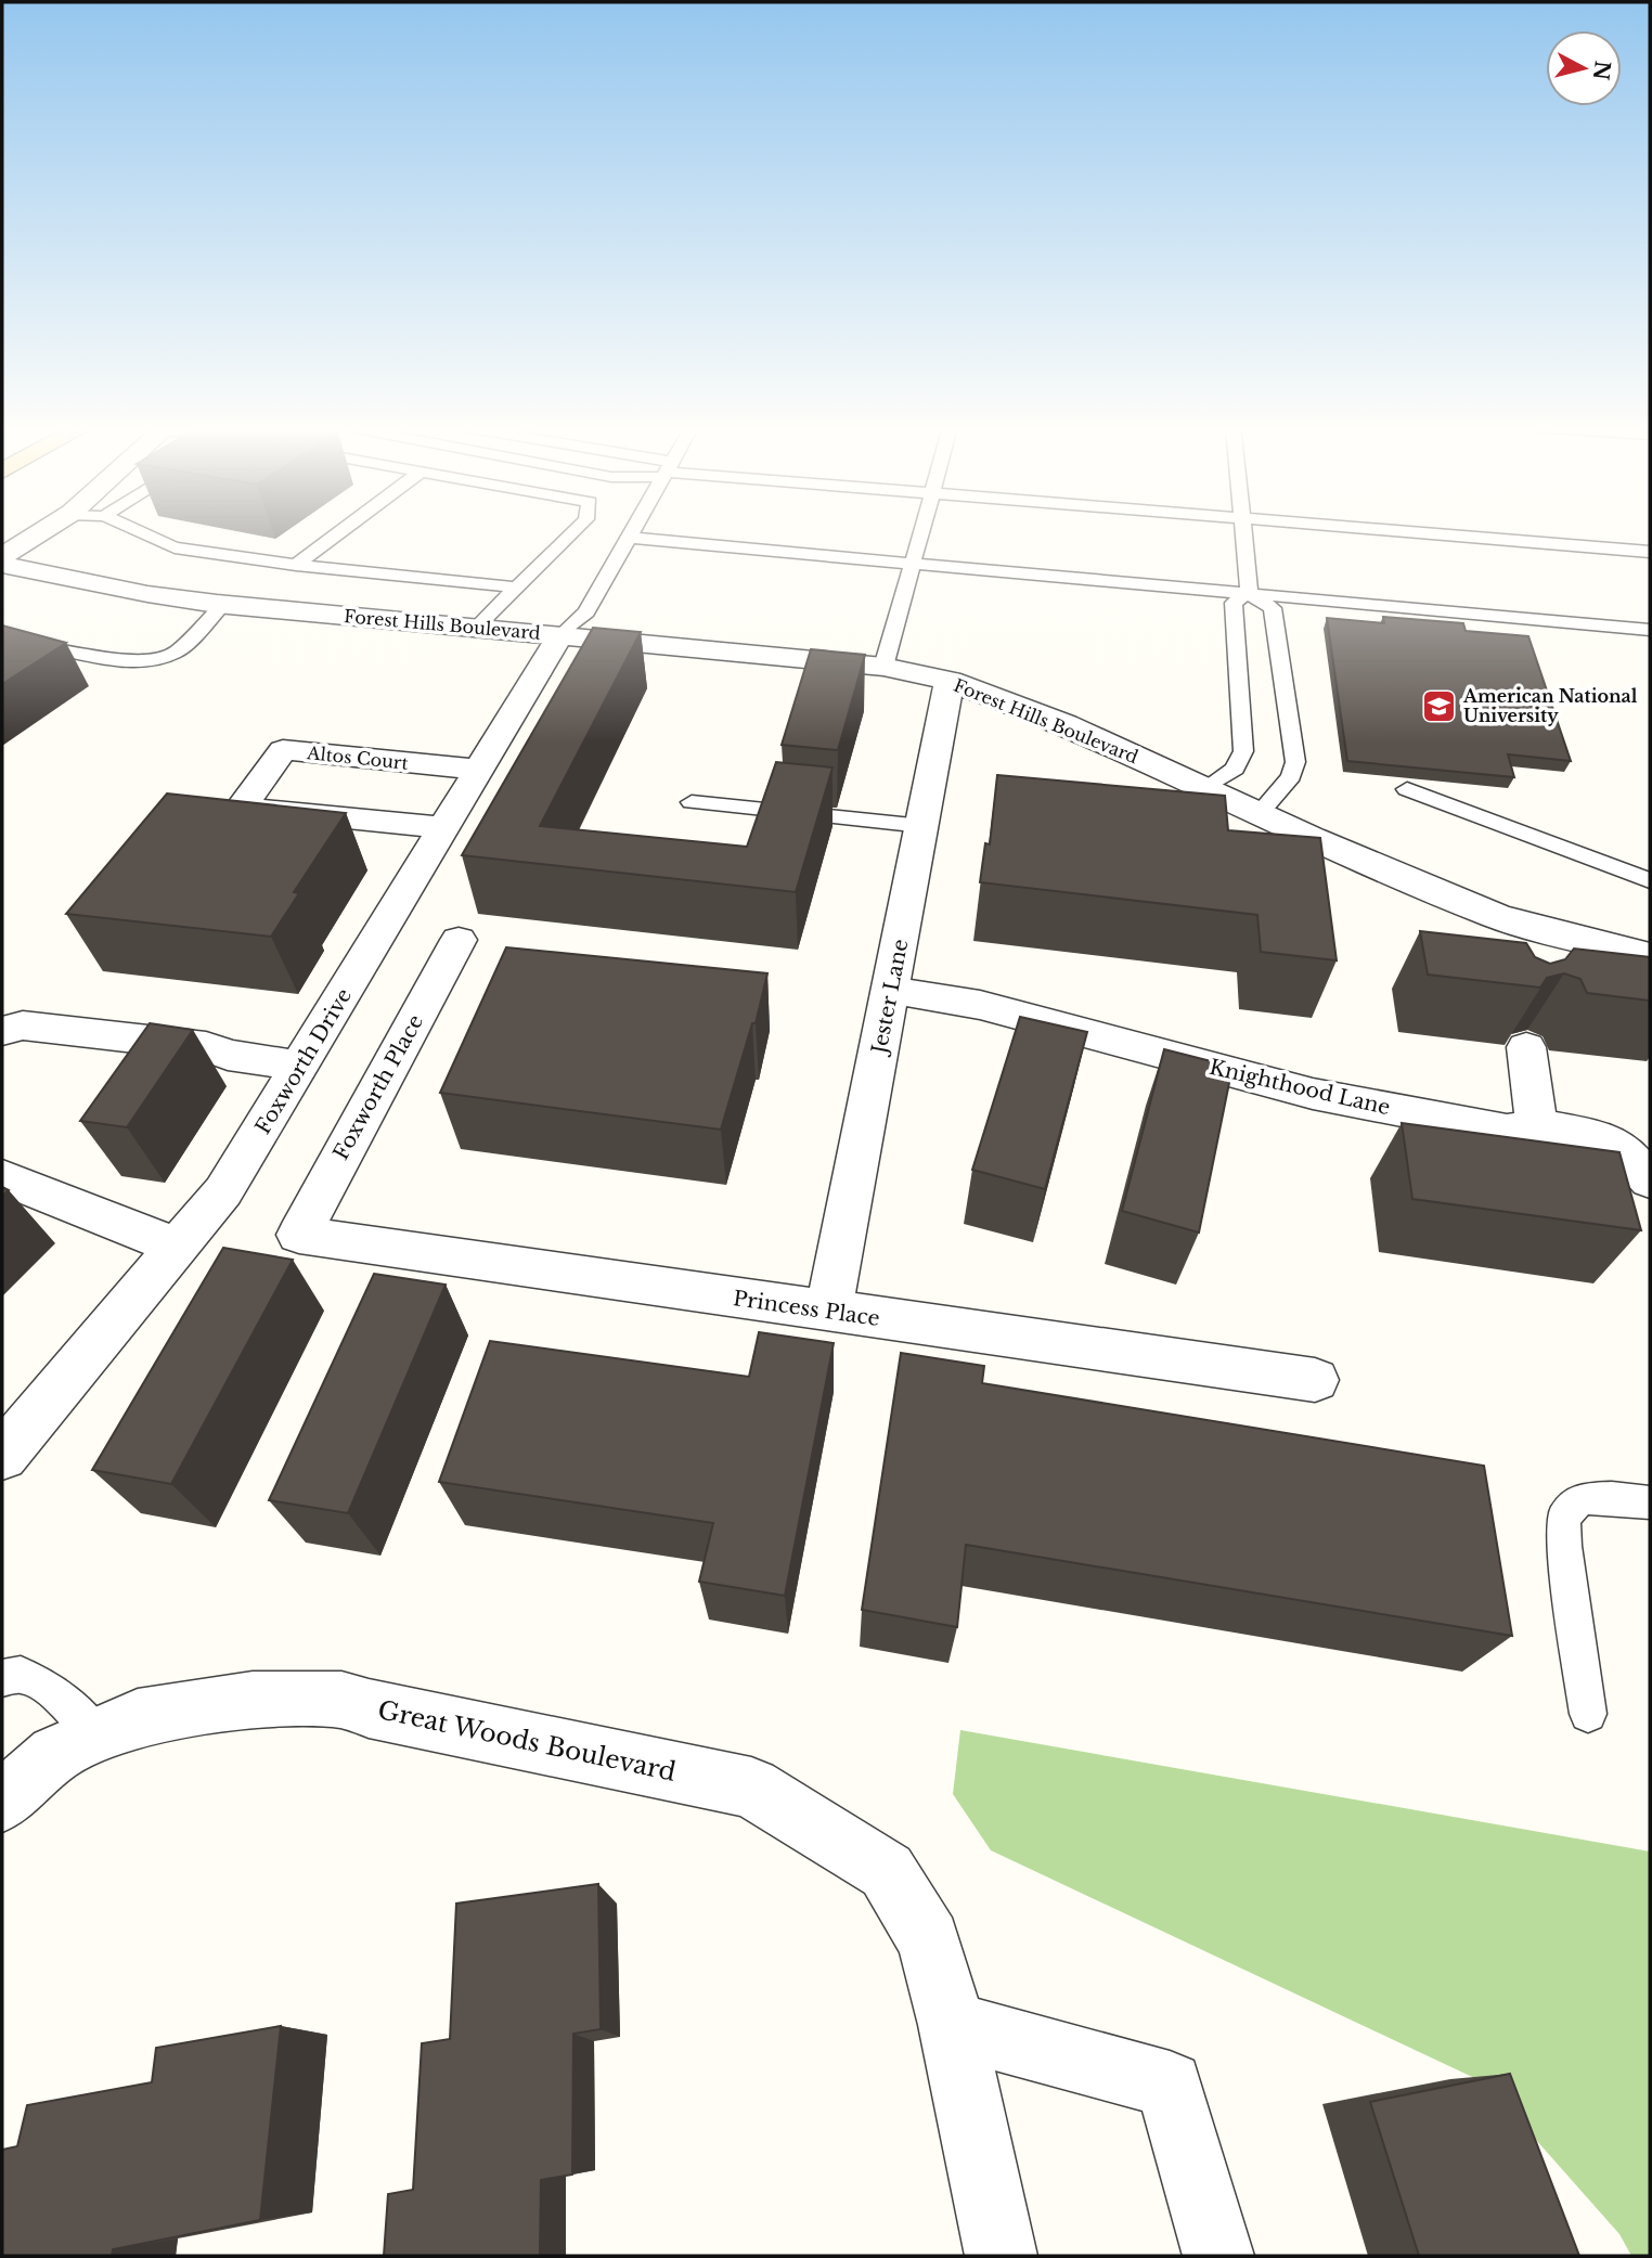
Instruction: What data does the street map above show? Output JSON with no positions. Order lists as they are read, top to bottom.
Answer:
{
  "streets": {
    "street": [
      "Forest Hills Boulevard",
      "Altos Court",
      "Jester Lane",
      "Foxworth Drive",
      "Foxworth Place",
      "Knighthood Lane",
      "Princess Place",
      "Great Woods Boulevard"
    ]
  },
  "crossings": [
    ["Forest Hills Boulevard", "Jester Lane"],
    ["Forest Hills Boulevard", "Foxworth Drive"],
    ["Altos Court", "Foxworth Drive"],
    ["Jester Lane", "Knighthood Lane"],
    ["Jester Lane", "Princess Place"],
    ["Foxworth Place", "Princess Place"]
  ],
  "places": {
    "school or university": ["American National University"]
  },
  "north": "right"
}
